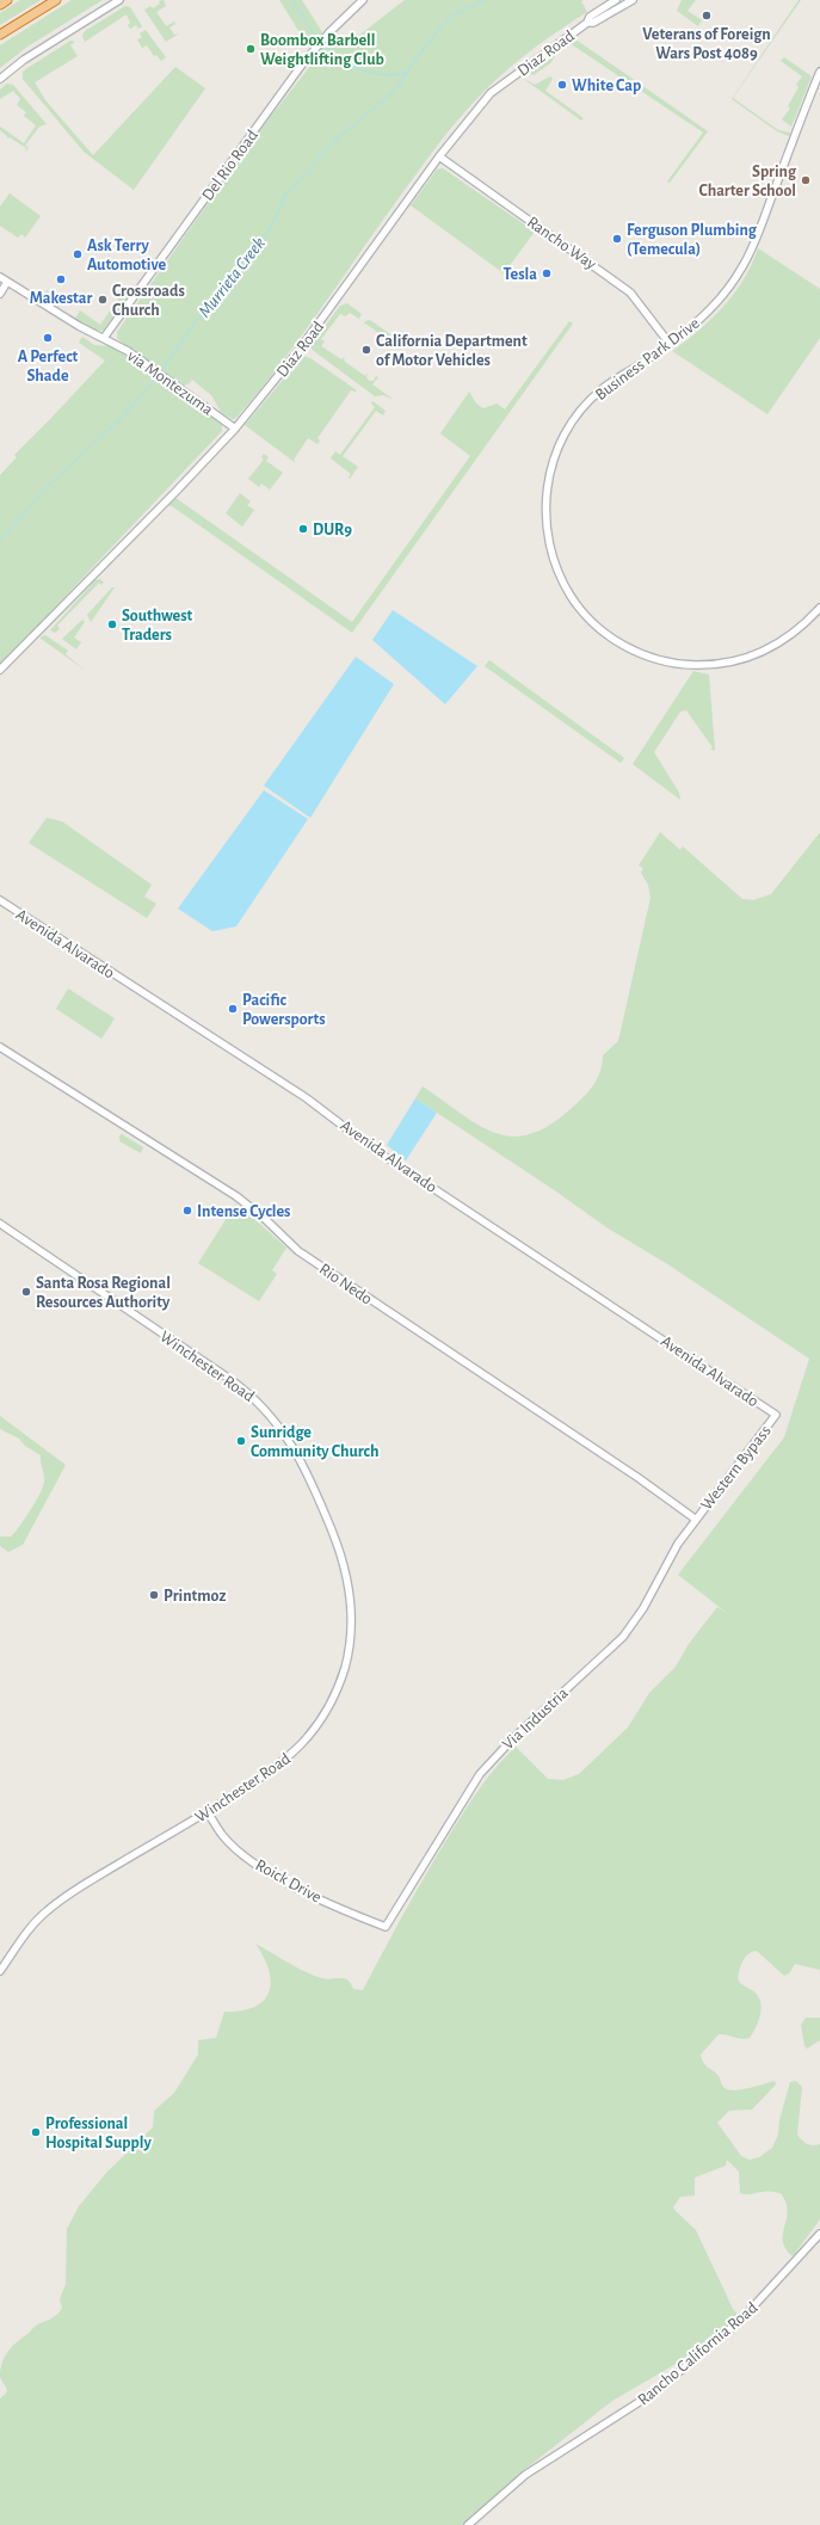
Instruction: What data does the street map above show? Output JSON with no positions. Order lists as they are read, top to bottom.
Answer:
{
  "streets": {
    "street": [
      "Diaz Road",
      "Del Rio Road",
      "Rancho Way",
      "Business Park Drive",
      "via Montezuma",
      "Avenida Alvarado",
      "Rio Nedo",
      "Winchester Road",
      "Western Bypass",
      "Via Industria",
      "Roick Drive",
      "Rancho California Road"
    ]
  },
  "crossings": [
    ["Diaz Road", "Rancho Way"],
    ["Diaz Road", "via Montezuma"],
    ["Del Rio Road", "via Montezuma"],
    ["Rancho Way", "Business Park Drive"],
    ["Avenida Alvarado", "Western Bypass"],
    ["Rio Nedo", "Western Bypass"],
    ["Rio Nedo", "Via Industria"],
    ["Winchester Road", "Roick Drive"],
    ["Western Bypass", "Via Industria"],
    ["Via Industria", "Roick Drive"]
  ],
  "water": ["Murrieta Creek"],
  "places": [
    "Veterans of Foreign Wars Post 4089",
    "Boombox Barbell Weightlifting Club",
    "White Cap",
    "Spring Charter School",
    "Ferguson Plumbing (Temecula)",
    "Ask Terry Automotive",
    "Tesla",
    "Makestar",
    "Crossroads Church",
    "A Perfect Shade",
    "California Department of Motor Vehicles",
    "DUR9",
    "Southwest Traders",
    "Pacific Powersports",
    "Intense Cycles",
    "Santa Rosa Regional Resources Authority",
    "Sunridge Community Church",
    "Printmoz",
    "Professional Hospital Supply"
  ]
}
